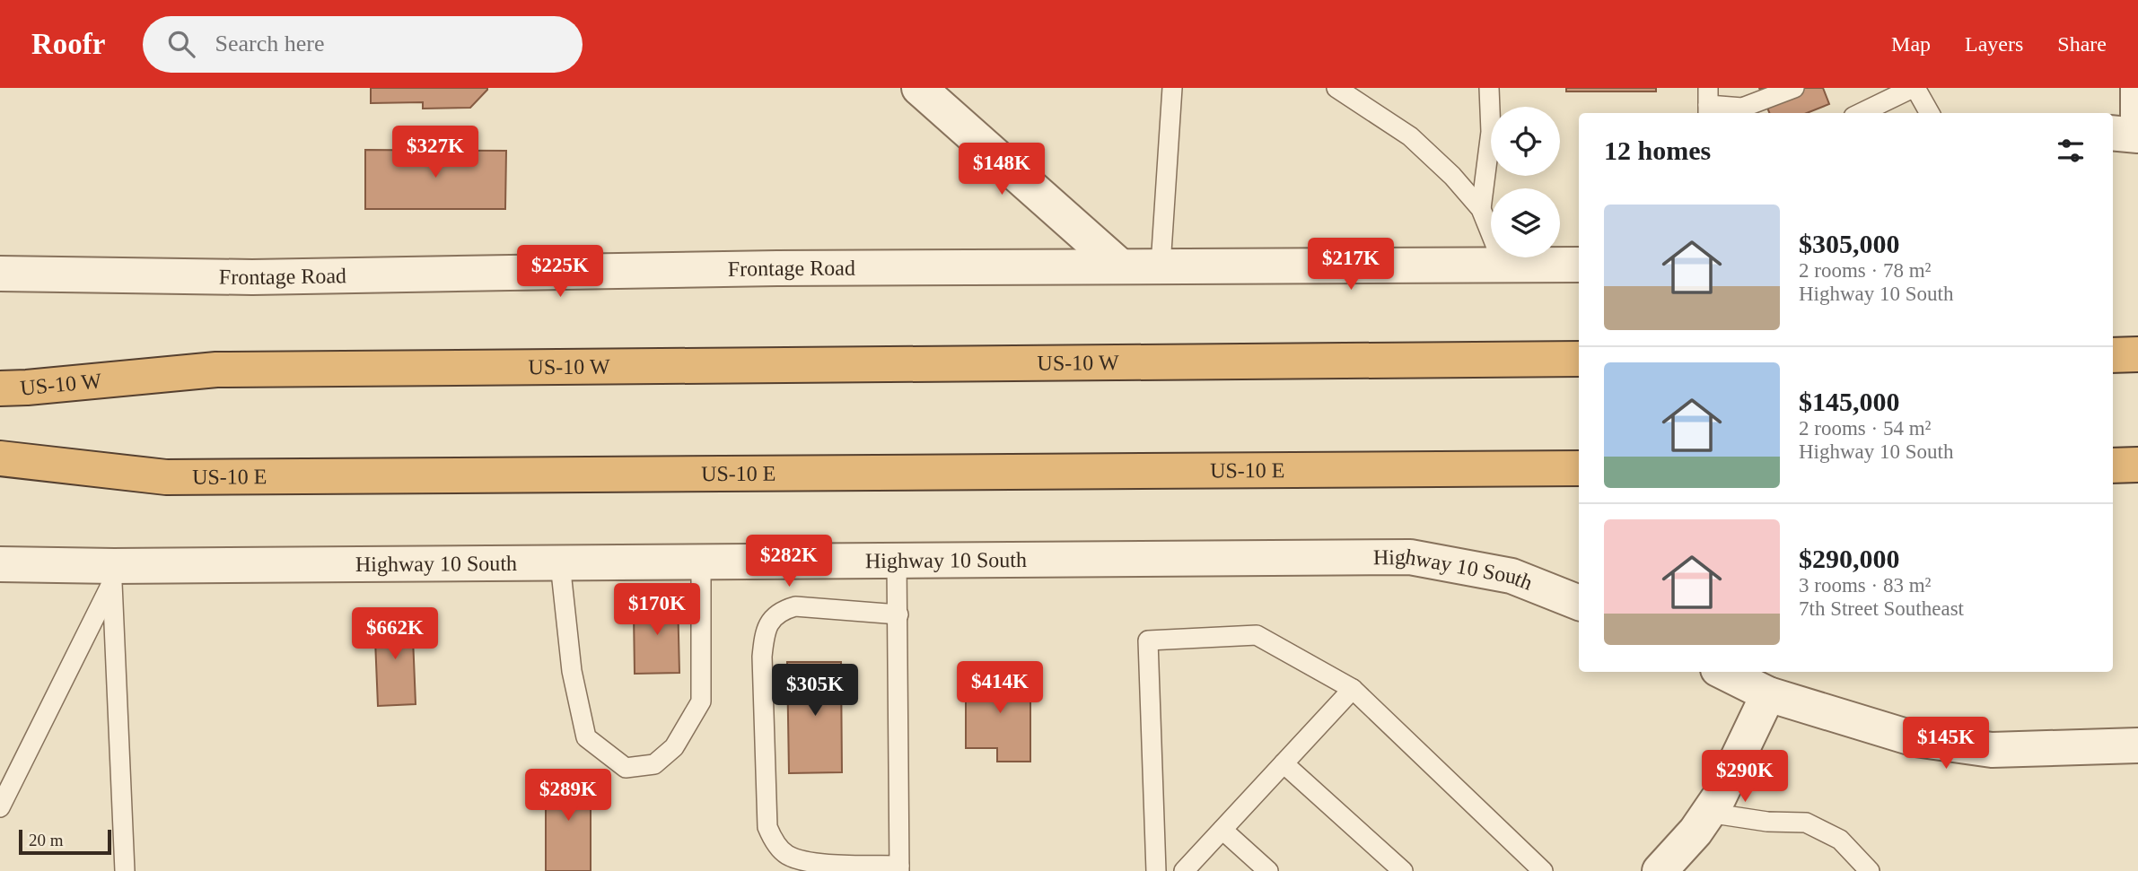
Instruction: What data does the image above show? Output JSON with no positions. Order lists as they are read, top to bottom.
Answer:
{
  "streets": {
    "highway": ["US-10 W", "US-10 E"],
    "street": ["Frontage Road", "Highway 10 South"]
  },
  "scale_bar": "20 m",
  "page": {
    "header": "Roofr",
    "search": "Search here",
    "nav": ["Map", "Layers", "Share"],
    "heading": "12 homes",
    "price": [
      "$327K",
      "$148K",
      "$217K",
      "$225K",
      "$282K",
      "$170K",
      "$662K",
      "$414K",
      "$305K",
      "$145K",
      "$290K",
      "$289K"
    ],
    "list": [
      {
        "name": "$305,000",
        "note": "2 rooms · 78 m² · Highway 10 South"
      },
      {
        "name": "$145,000",
        "note": "2 rooms · 54 m² · Highway 10 South"
      },
      {
        "name": "$290,000",
        "note": "3 rooms · 83 m² · 7th Street Southeast"
      }
    ],
    "scale": "20 m"
  }
}
